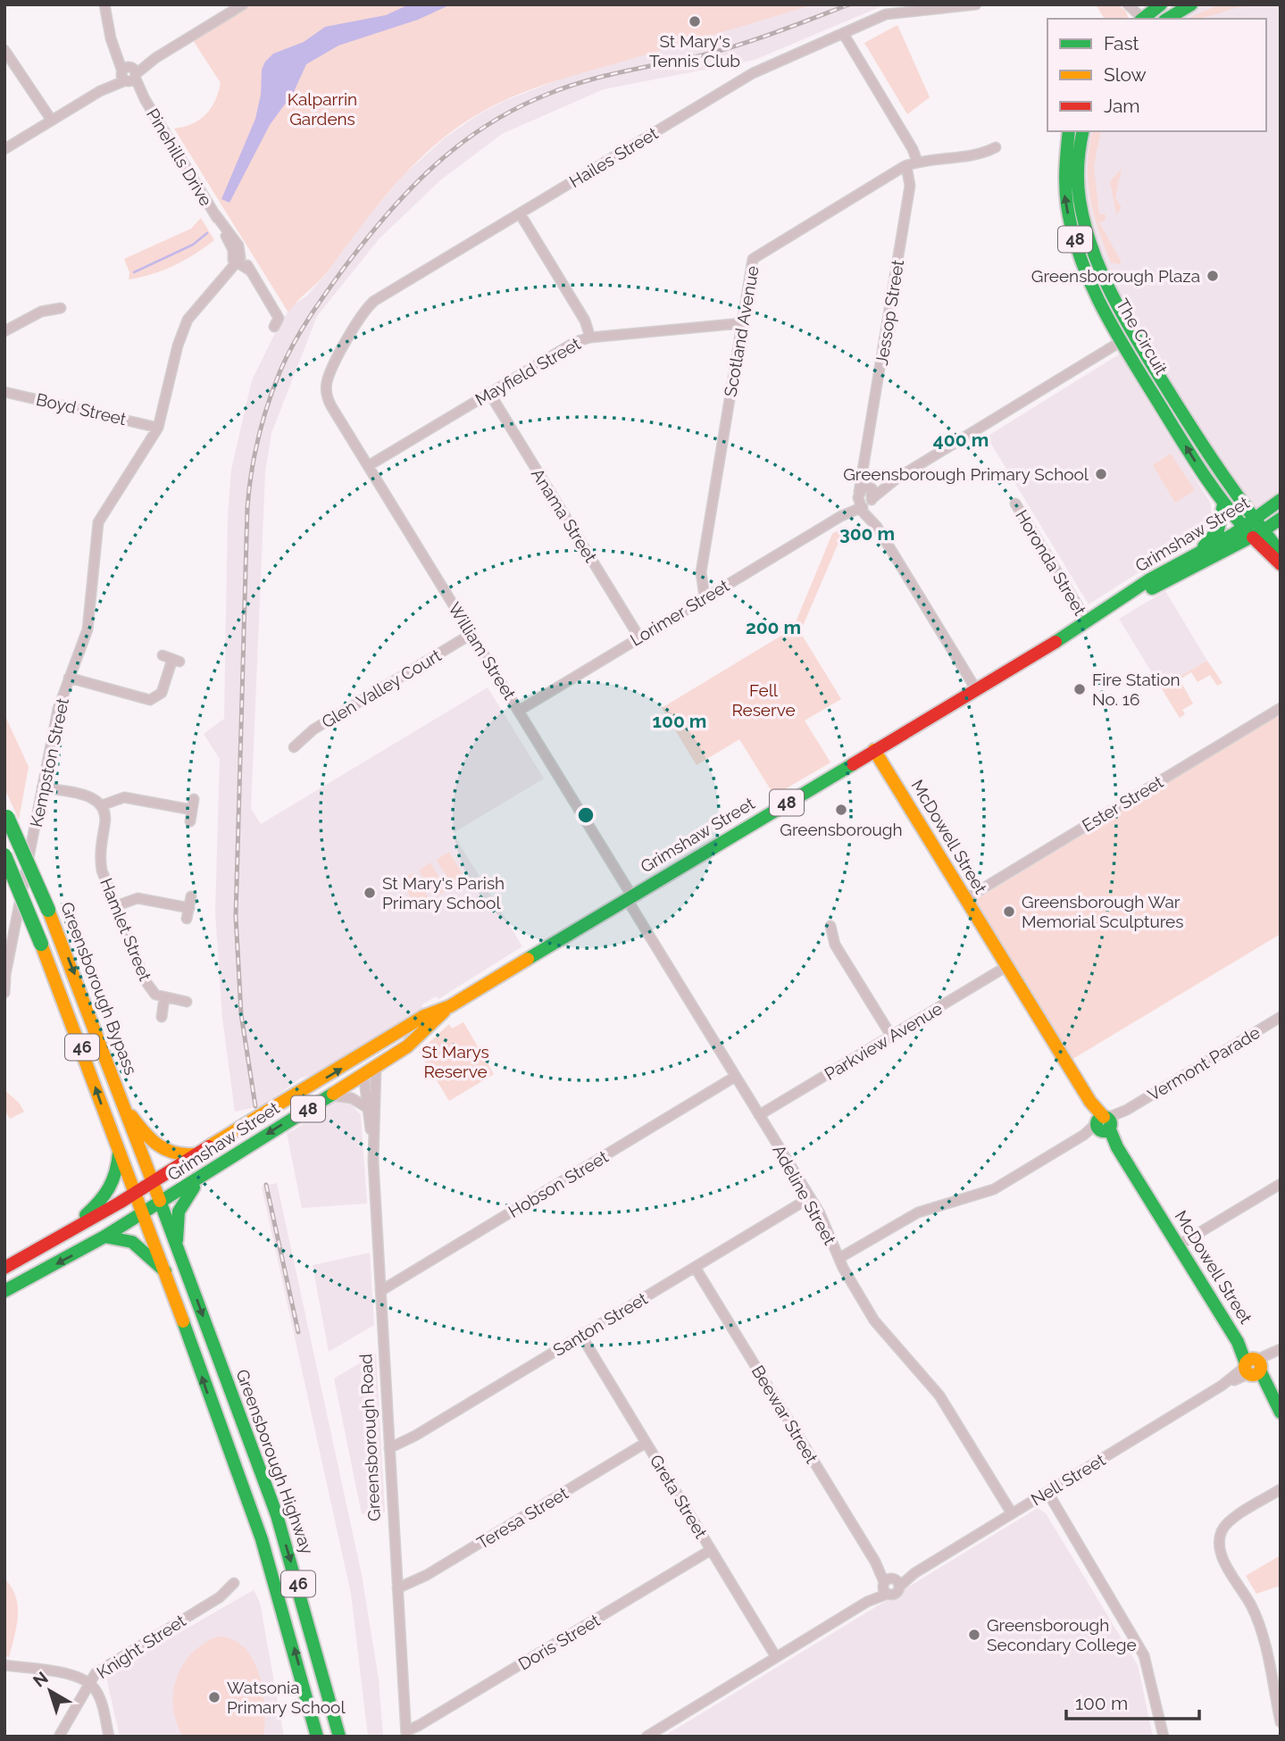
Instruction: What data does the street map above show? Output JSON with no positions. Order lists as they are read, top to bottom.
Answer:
{
  "streets": {
    "main road": [
      "48",
      "The Circuit",
      "Grimshaw Street",
      "McDowell Street",
      "Greensborough Bypass",
      "46",
      "Greensborough Road",
      "Greensborough Highway"
    ],
    "street": [
      "Pinehills Drive",
      "Hailes Street",
      "Jessop Street",
      "Scotland Avenue",
      "Mayfield Street",
      "Boyd Street",
      "Anama Street",
      "Horonda Street",
      "Lorimer Street",
      "William Street",
      "Glen Valley Court",
      "Kempston Street",
      "Ester Street",
      "Hamlet Street",
      "Parkview Avenue",
      "Vermont Parade",
      "Hobson Street",
      "Adeline Street",
      "Santon Street",
      "Beewar Street",
      "Nell Street",
      "Greta Street",
      "Teresa Street",
      "Doris Street",
      "Knight Street"
    ]
  },
  "crossings": [
    ["Pinehills Drive", "Kempston Street"],
    ["Hailes Street", "William Street"],
    ["Jessop Street", "Scotland Avenue"],
    ["Jessop Street", "Grimshaw Street"],
    ["Jessop Street", "Lorimer Street"],
    ["Scotland Avenue", "Mayfield Street"],
    ["Scotland Avenue", "Lorimer Street"],
    ["The Circuit", "Grimshaw Street"],
    ["The Circuit", "Lorimer Street"],
    ["Mayfield Street", "Anama Street"],
    ["Mayfield Street", "William Street"],
    ["Boyd Street", "Kempston Street"],
    ["Anama Street", "Lorimer Street"],
    ["Grimshaw Street", "Horonda Street"],
    ["Grimshaw Street", "William Street"],
    ["Grimshaw Street", "McDowell Street"],
    ["Grimshaw Street", "Greensborough Bypass"],
    ["Grimshaw Street", "46"],
    ["Grimshaw Street", "Adeline Street"],
    ["Grimshaw Street", "Greensborough Road"],
    ["Grimshaw Street", "Greensborough Highway"],
    ["Lorimer Street", "William Street"],
    ["William Street", "Glen Valley Court"],
    ["William Street", "Adeline Street"],
    ["Ester Street", "McDowell Street"],
    ["McDowell Street", "Parkview Avenue"],
    ["McDowell Street", "Vermont Parade"],
    ["McDowell Street", "Nell Street"],
    ["Greensborough Bypass", "46"],
    ["Parkview Avenue", "Adeline Street"],
    ["46", "Greensborough Highway"],
    ["Vermont Parade", "Adeline Street"],
    ["Hobson Street", "Adeline Street"],
    ["Hobson Street", "Greensborough Road"],
    ["Adeline Street", "Santon Street"],
    ["Adeline Street", "Nell Street"],
    ["Santon Street", "Beewar Street"],
    ["Santon Street", "Greensborough Road"],
    ["Santon Street", "Greta Street"],
    ["Beewar Street", "Nell Street"],
    ["Greensborough Road", "Teresa Street"],
    ["Greensborough Road", "Doris Street"],
    ["Nell Street", "Greta Street"],
    ["Greta Street", "Teresa Street"],
    ["Greta Street", "Doris Street"]
  ],
  "parks": ["Kalparrin Gardens", "Fell Reserve", "St Marys Reserve"],
  "places": [
    "St Mary's Tennis Club",
    "Greensborough Plaza",
    "Greensborough Primary School",
    "Fire Station No. 16",
    "Greensborough",
    "St Mary's Parish Primary School",
    "Greensborough War Memorial Sculptures",
    "Greensborough Secondary College",
    "Watsonia Primary School"
  ],
  "legend": ["Fast", "Slow", "Jam"],
  "scale_bar": "100 m",
  "north": "top left",
  "rings": [
    "400 m",
    "300 m",
    "200 m",
    "100 m"
  ]
}
